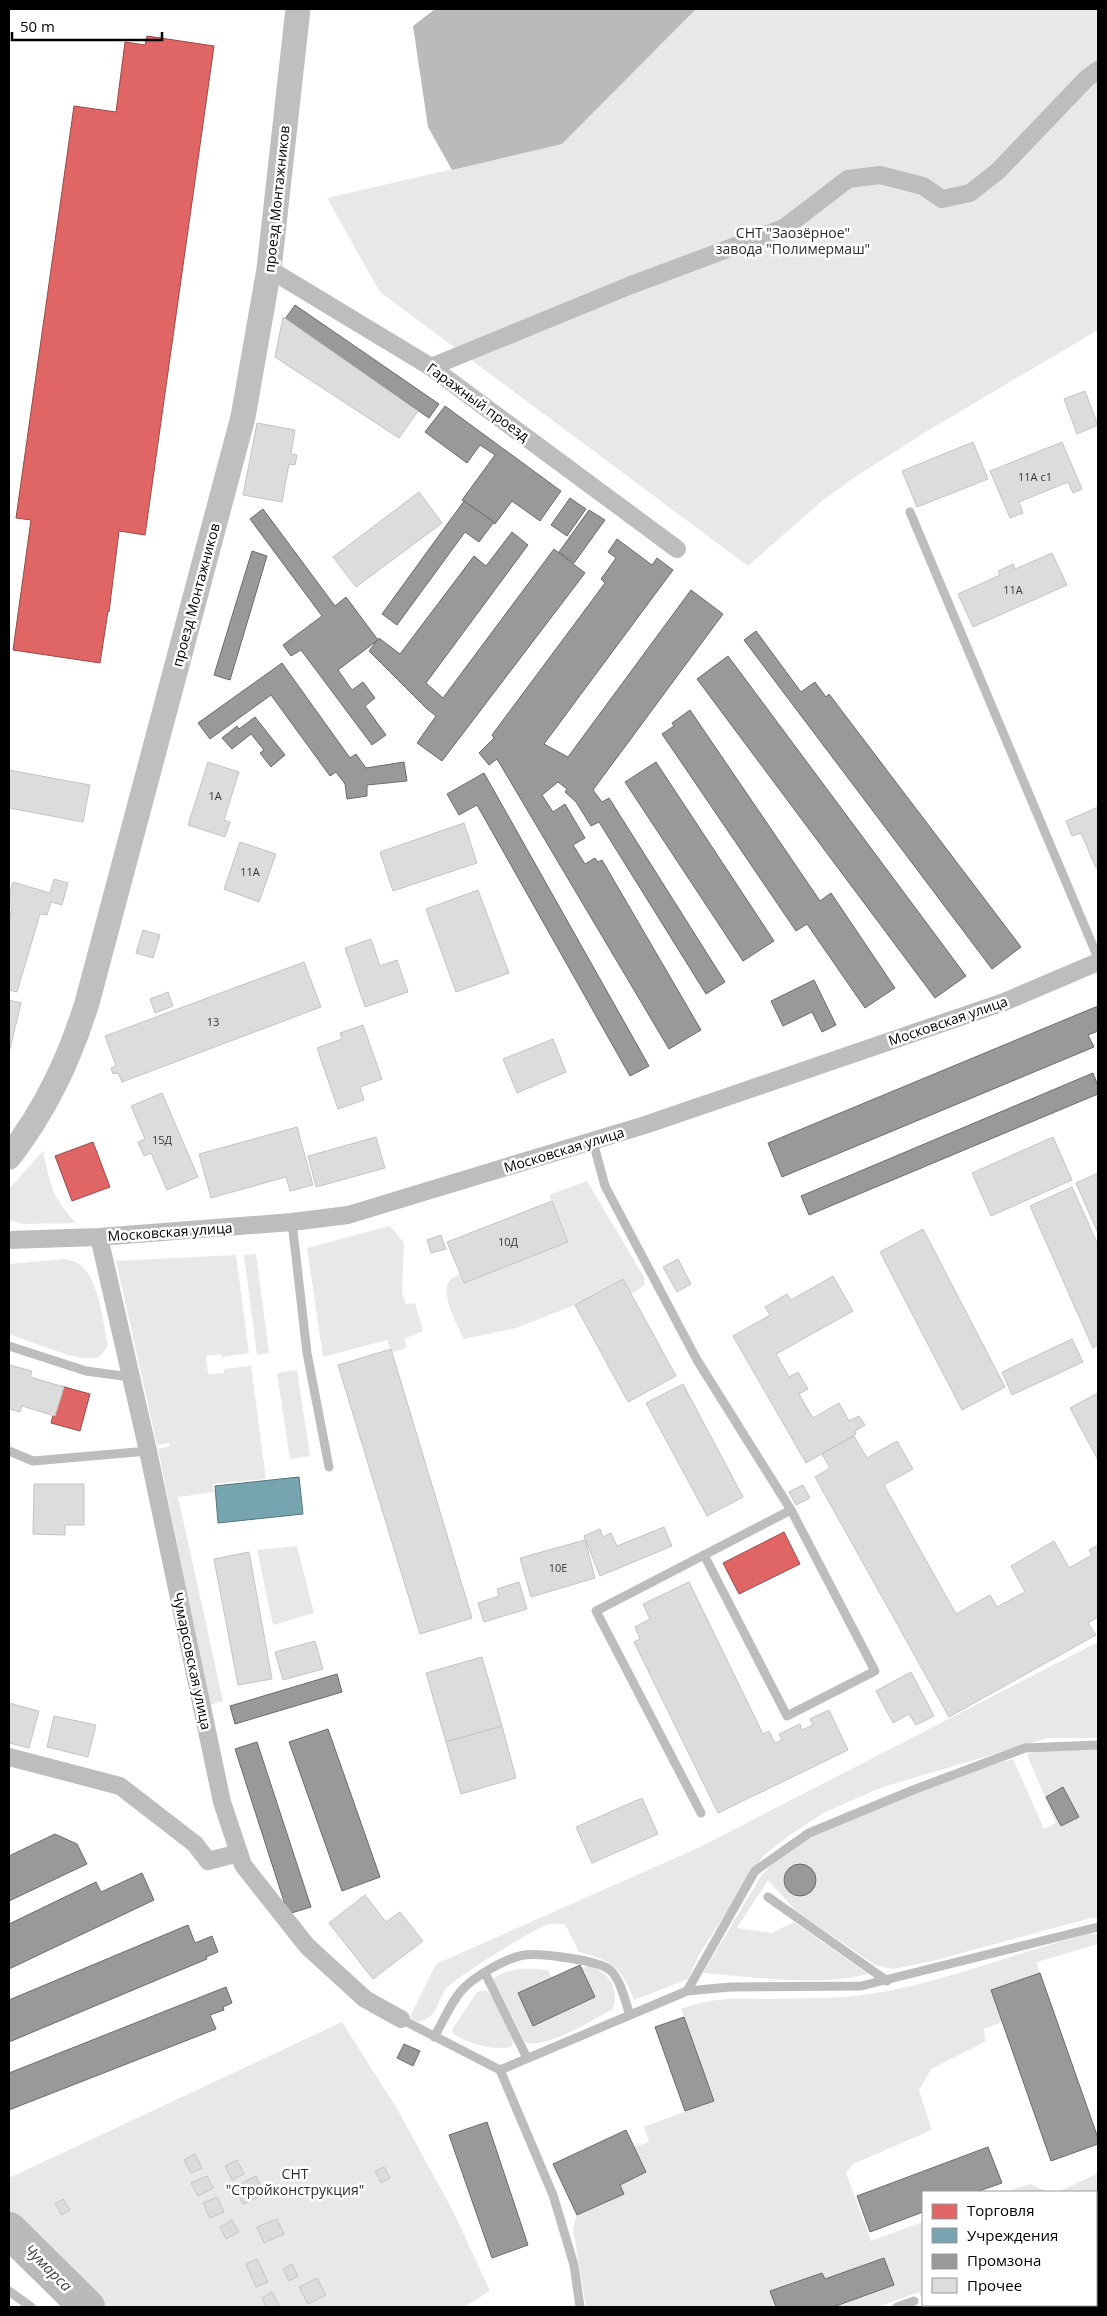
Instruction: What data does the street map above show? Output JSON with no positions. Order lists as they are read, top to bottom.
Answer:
{
  "streets": {
    "main road": ["проезд Монтажников"],
    "street": ["Гаражный проезд", "Московская улица", "Чумарсовская улица"]
  },
  "crossings": [
    ["проезд Монтажников", "Гаражный проезд"],
    ["Московская улица", "Чумарсовская улица"]
  ],
  "water": ["Чумарса"],
  "parks": ["СНТ \"Заозёрное\" завода \"Полимермаш\"", "СНТ \"Стройконструкция\""],
  "house_numbers": [
    "11А с1",
    "11А",
    "1А",
    "11А",
    "13",
    "15Д",
    "10Д",
    "10Е"
  ],
  "legend": [
    "Торговля",
    "Учреждения",
    "Промзона",
    "Прочее"
  ],
  "scale_bar": "50 m"
}
